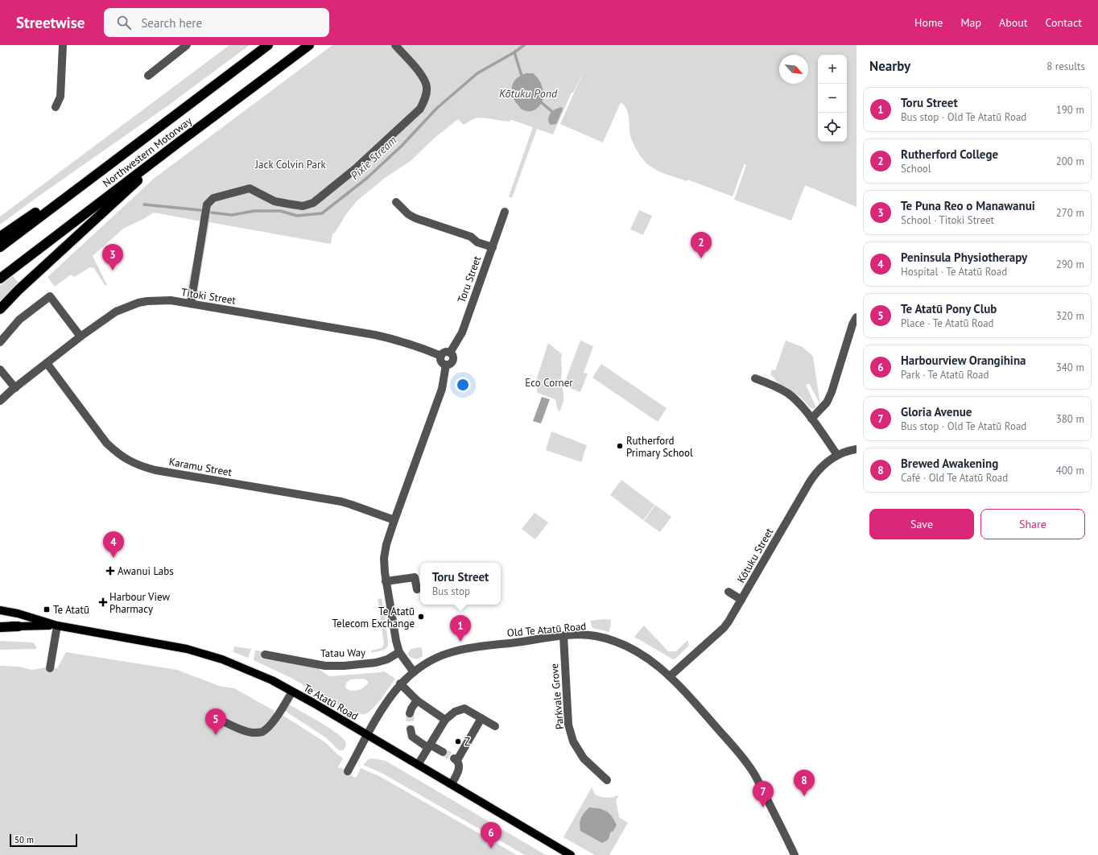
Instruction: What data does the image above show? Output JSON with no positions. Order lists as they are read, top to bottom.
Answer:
{
  "streets": {
    "highway": ["Northwestern Motorway"],
    "main road": ["Te Atatū Road"],
    "street": [
      "Toru Street",
      "Titoki Street",
      "Karamu Street",
      "Kōtuku Street",
      "Old Te Atatū Road",
      "Tatau Way",
      "Parkvale Grove"
    ]
  },
  "crossings": [
    ["Toru Street", "Titoki Street"],
    ["Titoki Street", "Karamu Street"],
    ["Kōtuku Street", "Old Te Atatū Road"],
    ["Old Te Atatū Road", "Parkvale Grove"],
    ["Old Te Atatū Road", "Te Atatū Road"]
  ],
  "water": ["Kōtuku Pond", "Pixie Stream"],
  "parks": ["Jack Colvin Park", "Eco Corner"],
  "places": {
    "other": ["Rutherford Primary School", "Te Atatū Telecom Exchange", "Z"],
    "health": ["Awanui Labs", "Harbour View Pharmacy"],
    "transit": ["Te Atatū"]
  },
  "scale_bar": "50 m",
  "north": "bottom right",
  "page": {
    "header": "Streetwise",
    "search": "Search here",
    "nav": [
      "Home",
      "Map",
      "About",
      "Contact"
    ],
    "heading": ["Nearby", "8 results"],
    "map_buttons": ["+", "−"],
    "list": [
      {
        "mark": "1",
        "name": "Toru Street",
        "note": "Bus stop · Old Te Atatū Road",
        "value": "190 m"
      },
      {
        "mark": "2",
        "name": "Rutherford College",
        "note": "School",
        "value": "200 m"
      },
      {
        "mark": "3",
        "name": "Te Puna Reo o Manawanui",
        "note": "School · Titoki Street",
        "value": "270 m"
      },
      {
        "mark": "4",
        "name": "Peninsula Physiotherapy",
        "note": "Hospital · Te Atatū Road",
        "value": "290 m"
      },
      {
        "mark": "5",
        "name": "Te Atatū Pony Club",
        "note": "Place · Te Atatū Road",
        "value": "320 m"
      },
      {
        "mark": "6",
        "name": "Harbourview Orangihina",
        "note": "Park · Te Atatū Road",
        "value": "340 m"
      },
      {
        "mark": "7",
        "name": "Gloria Avenue",
        "note": "Bus stop · Old Te Atatū Road",
        "value": "380 m"
      },
      {
        "mark": "8",
        "name": "Brewed Awakening",
        "note": "Café · Old Te Atatū Road",
        "value": "400 m"
      }
    ],
    "pins": [
      "2",
      "3",
      "4",
      "1",
      "5",
      "8",
      "7",
      "6"
    ],
    "buttons": ["Save", "Share"],
    "popup": ["Toru Street", "Bus stop"],
    "scale": "50 m"
  }
}
